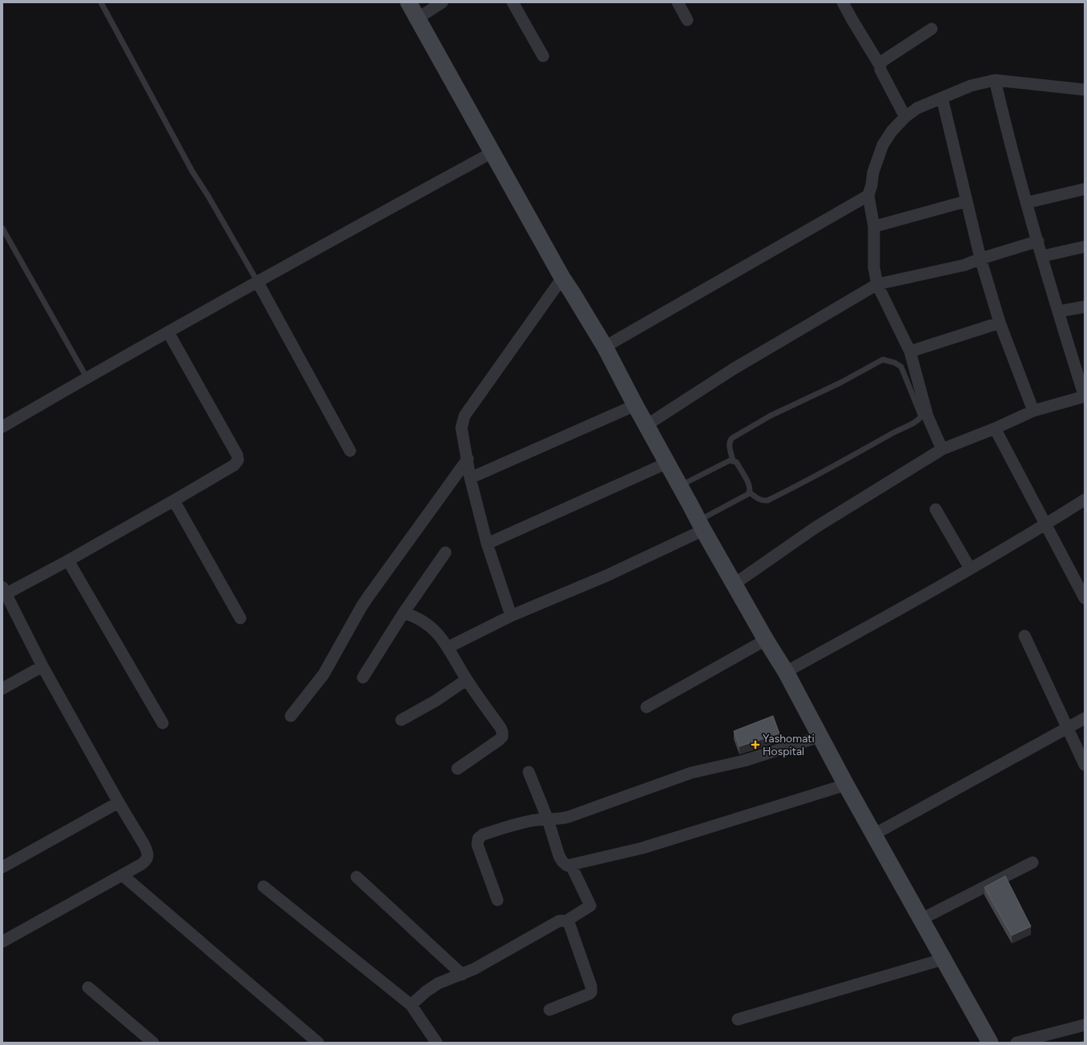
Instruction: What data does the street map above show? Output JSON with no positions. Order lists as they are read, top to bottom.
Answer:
{
  "places": {
    "health": ["Yashomati Hospital"]
  }
}
